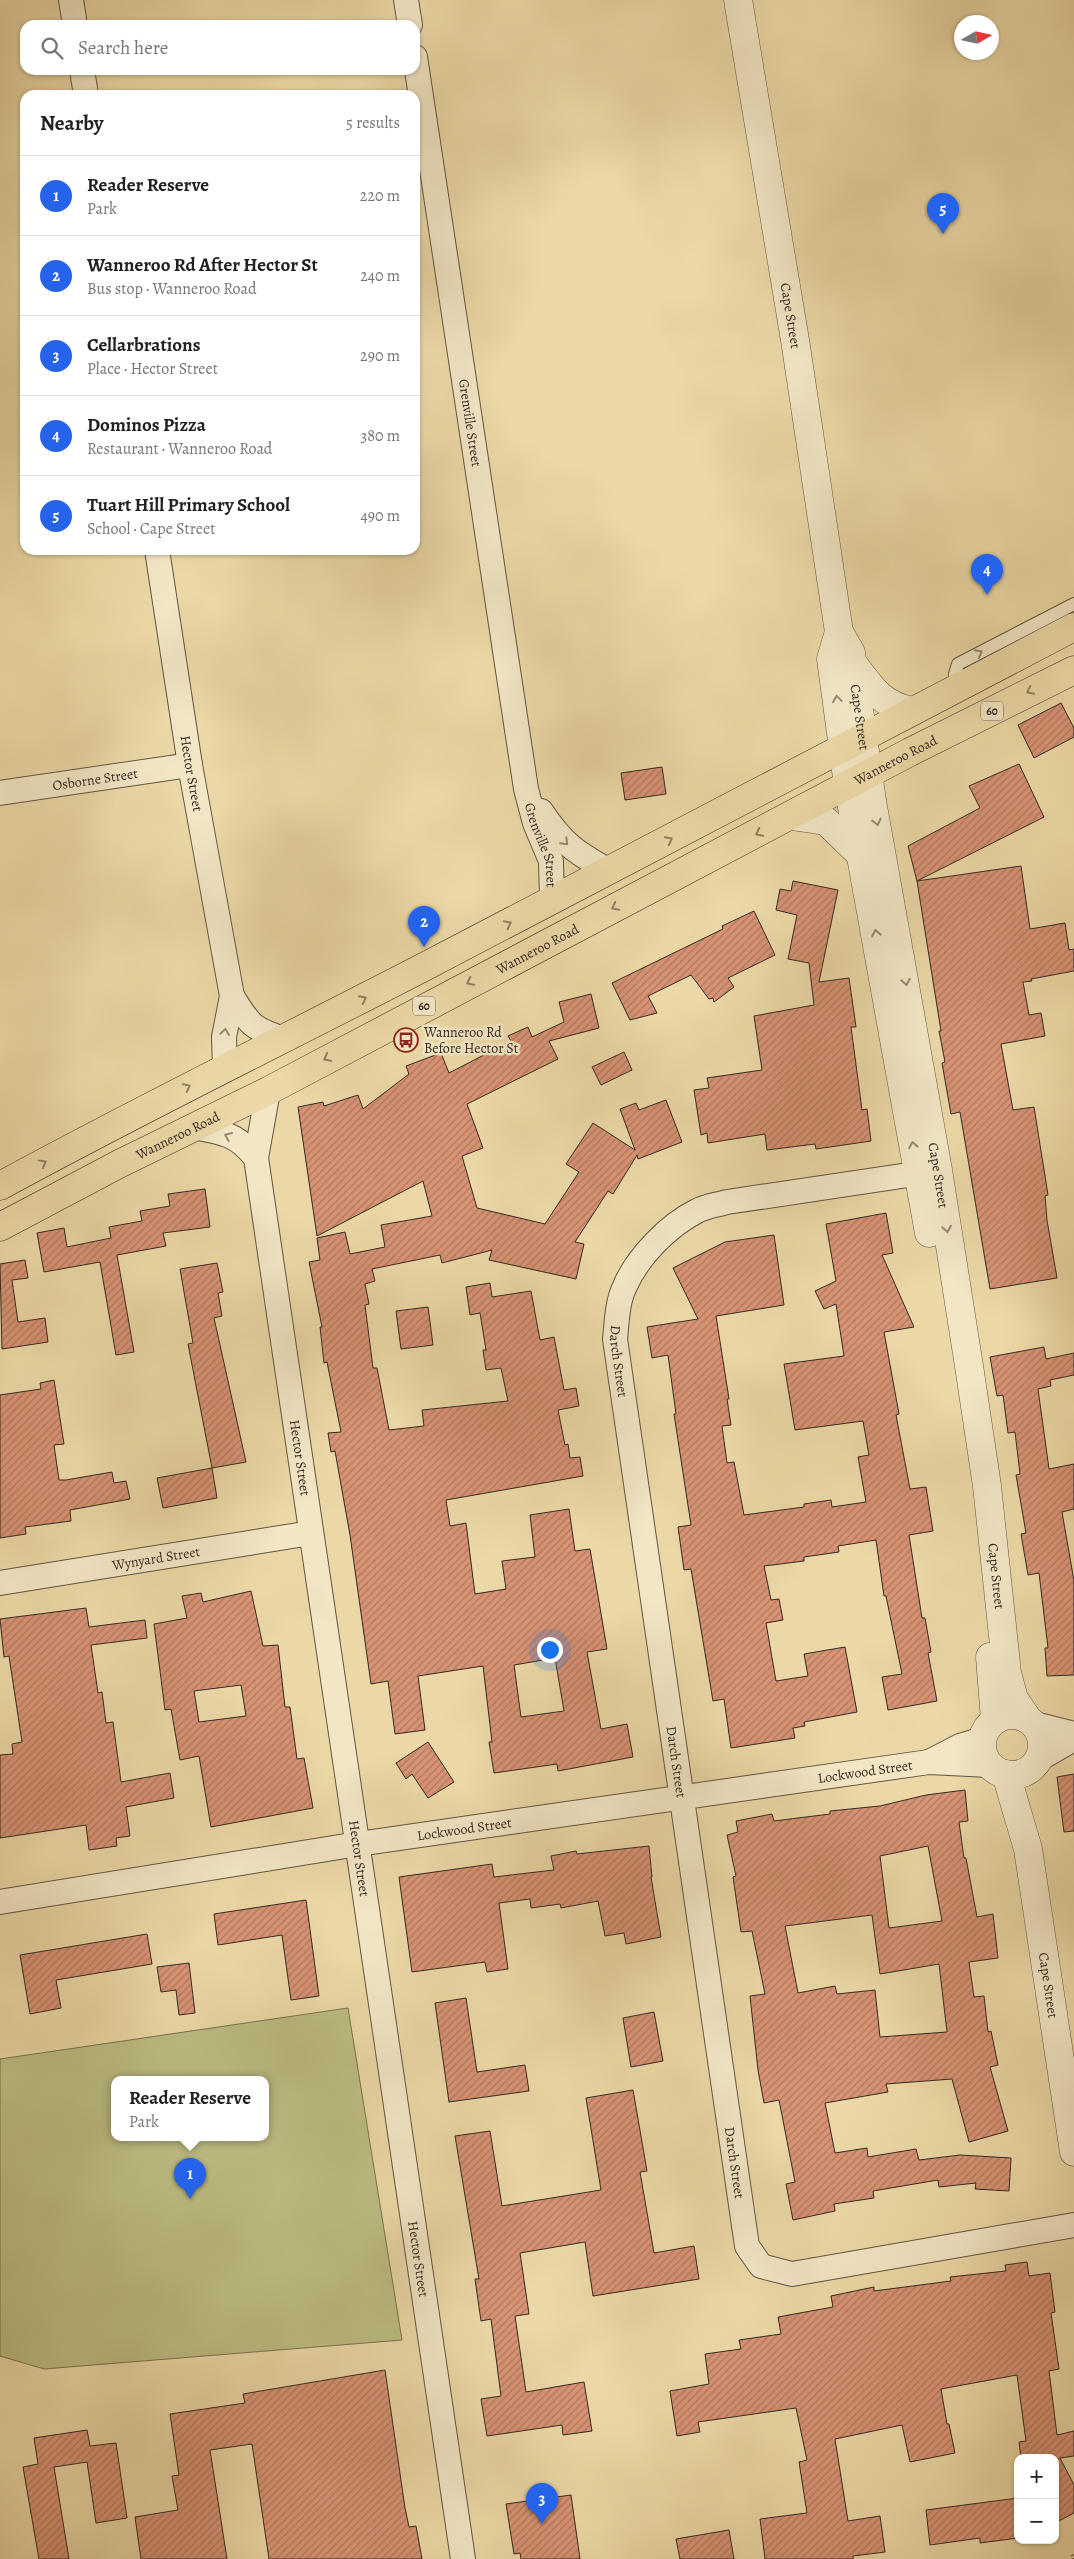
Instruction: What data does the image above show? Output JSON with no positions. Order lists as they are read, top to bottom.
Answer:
{
  "streets": {
    "highway": ["60", "Wanneroo Road"],
    "street": [
      "Cape Street",
      "Grenville Street",
      "Hector Street",
      "Osborne Street",
      "Darch Street",
      "Wynyard Street",
      "Lockwood Street"
    ]
  },
  "crossings": [
    ["Cape Street", "Wanneroo Road"],
    ["Cape Street", "Darch Street"],
    ["Cape Street", "Lockwood Street"],
    ["Wanneroo Road", "Hector Street"],
    ["Hector Street", "Osborne Street"],
    ["Hector Street", "Wynyard Street"],
    ["Hector Street", "Lockwood Street"],
    ["Darch Street", "Lockwood Street"]
  ],
  "places": {
    "bus stop": ["Wanneroo Rd Before Hector St"]
  },
  "north": "right",
  "page": {
    "search": "Search here",
    "heading": ["Nearby", "5 results"],
    "list": [
      {
        "mark": "1",
        "name": "Reader Reserve",
        "note": "Park",
        "value": "220 m"
      },
      {
        "mark": "2",
        "name": "Wanneroo Rd After Hector St",
        "note": "Bus stop · Wanneroo Road",
        "value": "240 m"
      },
      {
        "mark": "3",
        "name": "Cellarbrations",
        "note": "Place · Hector Street",
        "value": "290 m"
      },
      {
        "mark": "4",
        "name": "Dominos Pizza",
        "note": "Restaurant · Wanneroo Road",
        "value": "380 m"
      },
      {
        "mark": "5",
        "name": "Tuart Hill Primary School",
        "note": "School · Cape Street",
        "value": "490 m"
      }
    ],
    "pins": [
      "5",
      "4",
      "2",
      "1",
      "3"
    ],
    "popup": ["Reader Reserve", "Park"],
    "map_buttons": ["+", "−"]
  }
}
